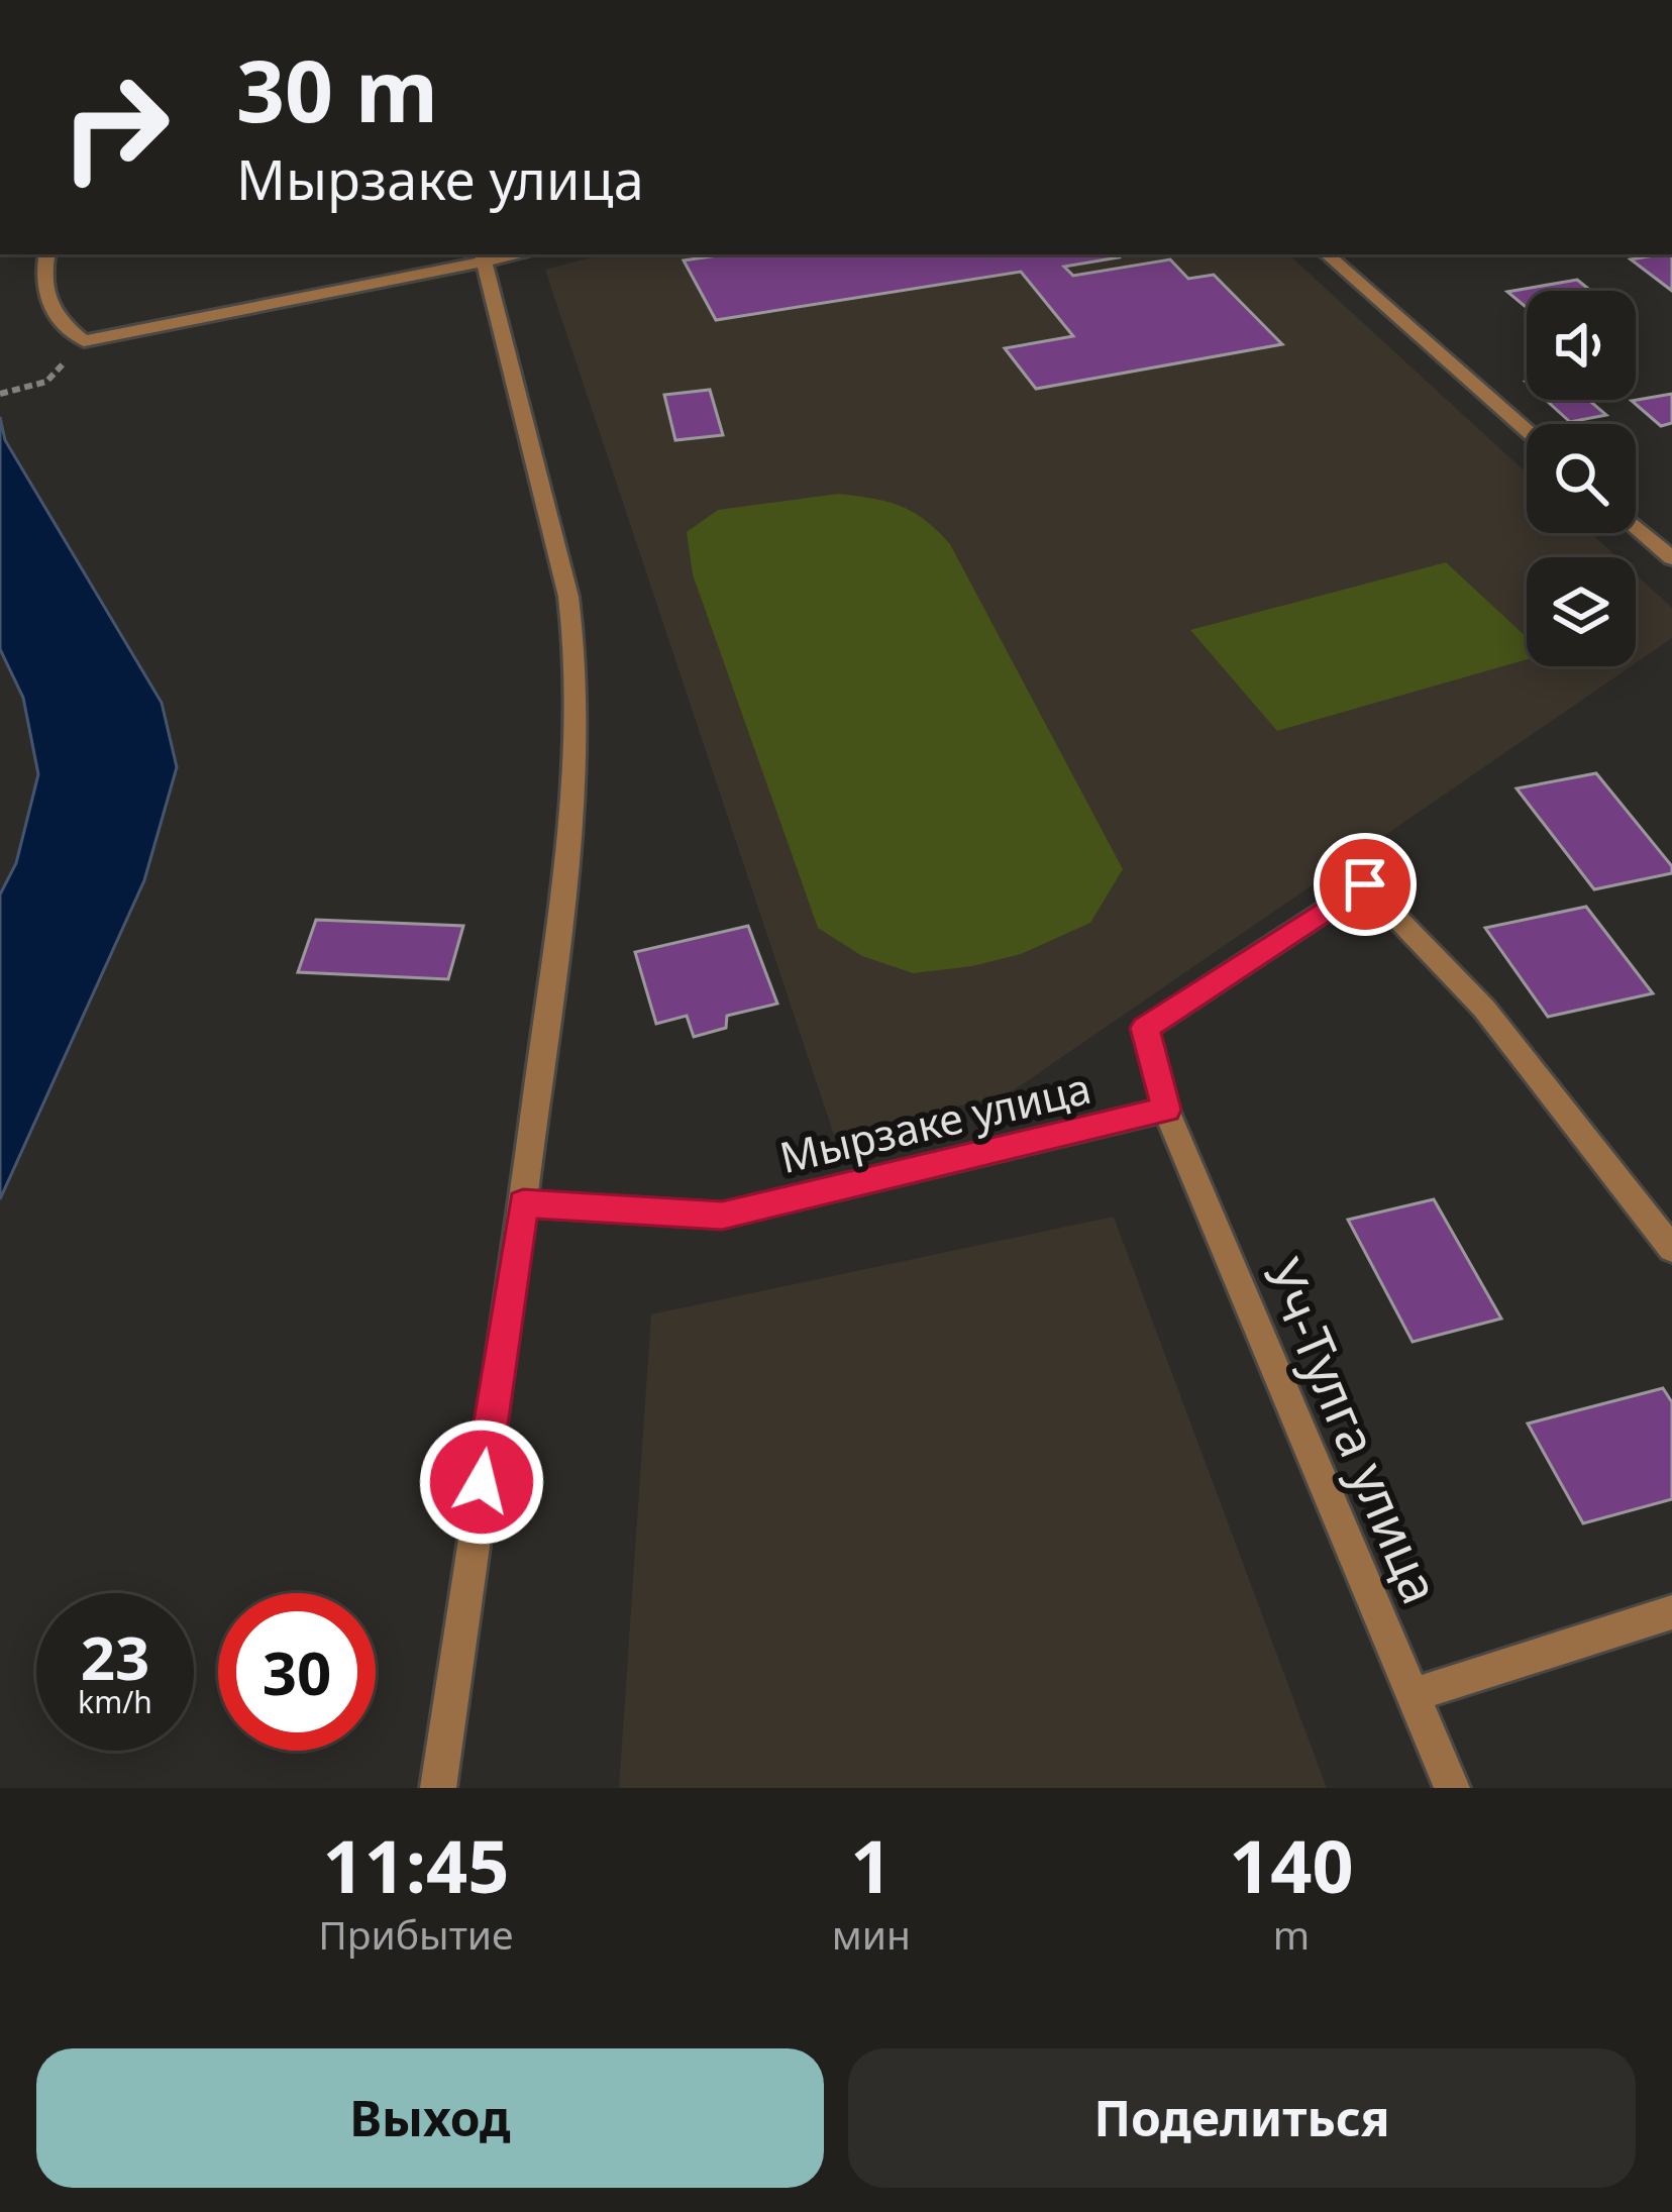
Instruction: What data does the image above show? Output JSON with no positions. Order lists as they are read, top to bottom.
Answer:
{
  "streets": {
    "street": ["Мырзаке улица", "Уч-Тулга улица"]
  },
  "crossings": [
    ["Мырзаке улица", "Уч-Тулга улица"]
  ],
  "page": {
    "turn": ["30 m", "Мырзаке улица"],
    "speed": "23 km/h",
    "limit": "30",
    "eta": [
      "11:45",
      "Прибытие",
      "1",
      "мин",
      "140",
      "m"
    ],
    "buttons": ["Выход", "Поделиться"]
  }
}
